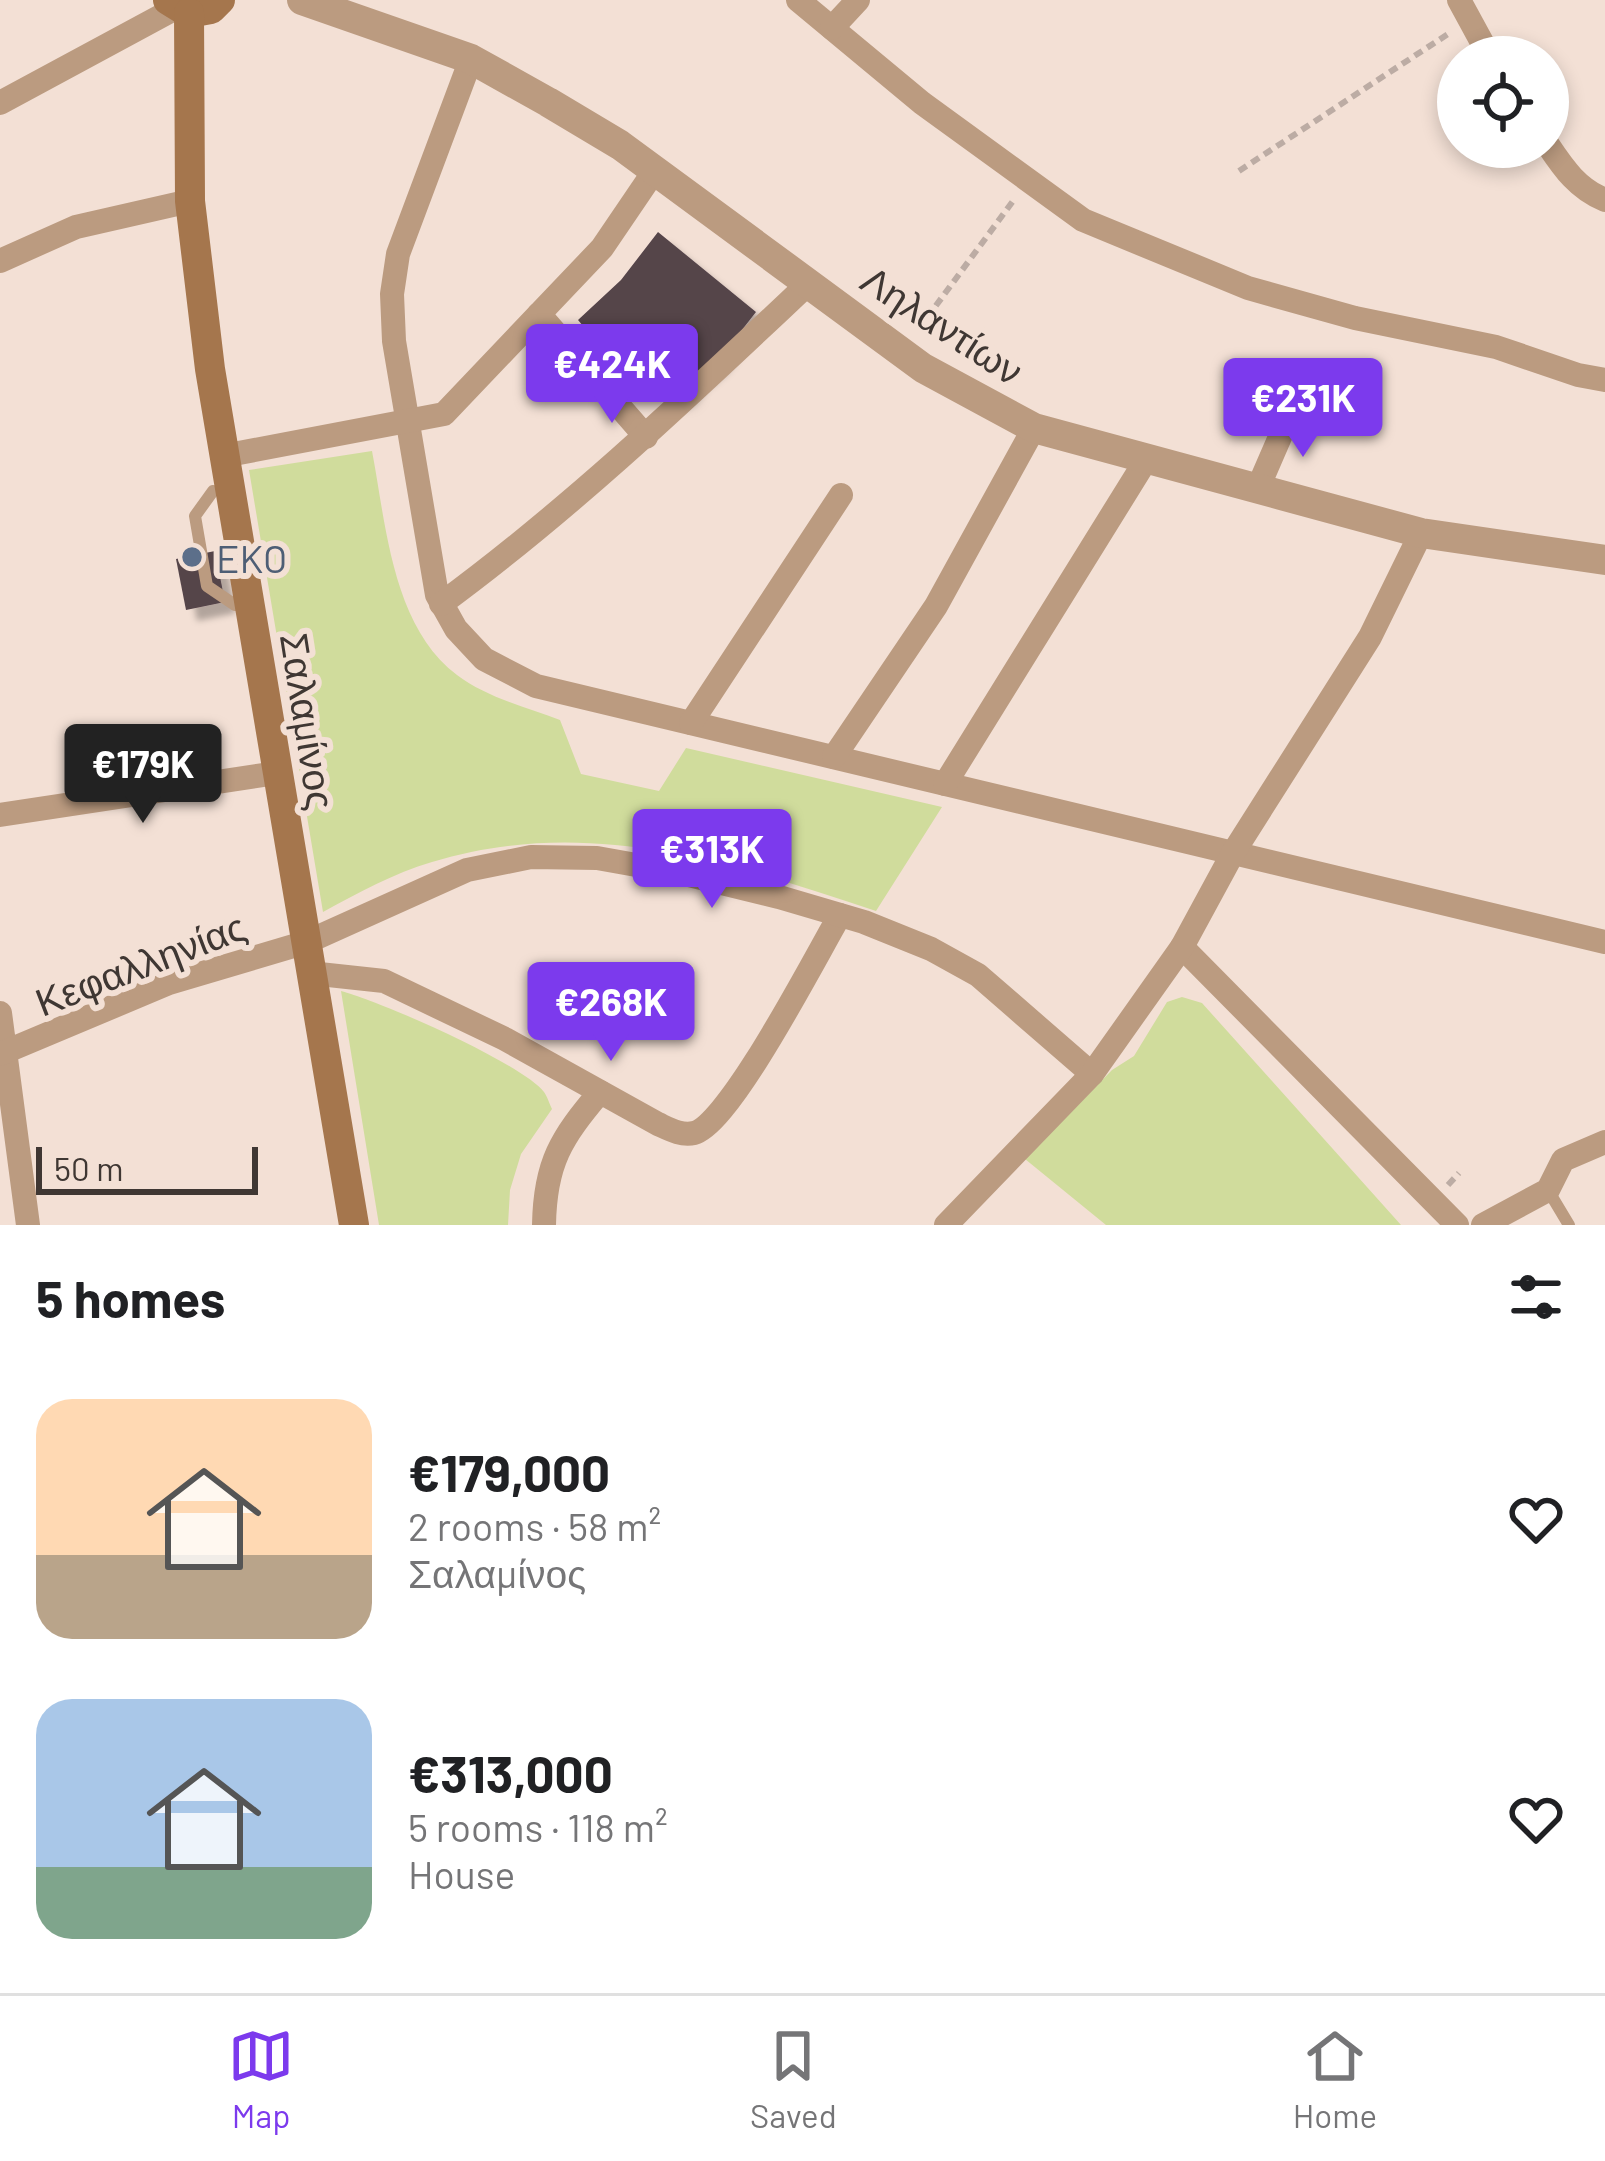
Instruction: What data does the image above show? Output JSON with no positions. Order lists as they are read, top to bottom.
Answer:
{
  "streets": {
    "main road": ["Σαλαμίνος"],
    "street": ["Ληλαντίων", "Κεφαλληνίας"]
  },
  "crossings": [
    ["Σαλαμίνος", "Κεφαλληνίας"]
  ],
  "places": ["EKO"],
  "scale_bar": "50 m",
  "page": {
    "price": [
      "€424K",
      "€231K",
      "€179K",
      "€313K",
      "€268K"
    ],
    "scale": "50 m",
    "heading": "5 homes",
    "list": [
      {
        "name": "€179,000",
        "note": "2 rooms · 58 m² · Σαλαμίνος"
      },
      {
        "name": "€313,000",
        "note": "5 rooms · 118 m² · House"
      }
    ],
    "tabs": ["Map", "Saved", "Home"]
  }
}
